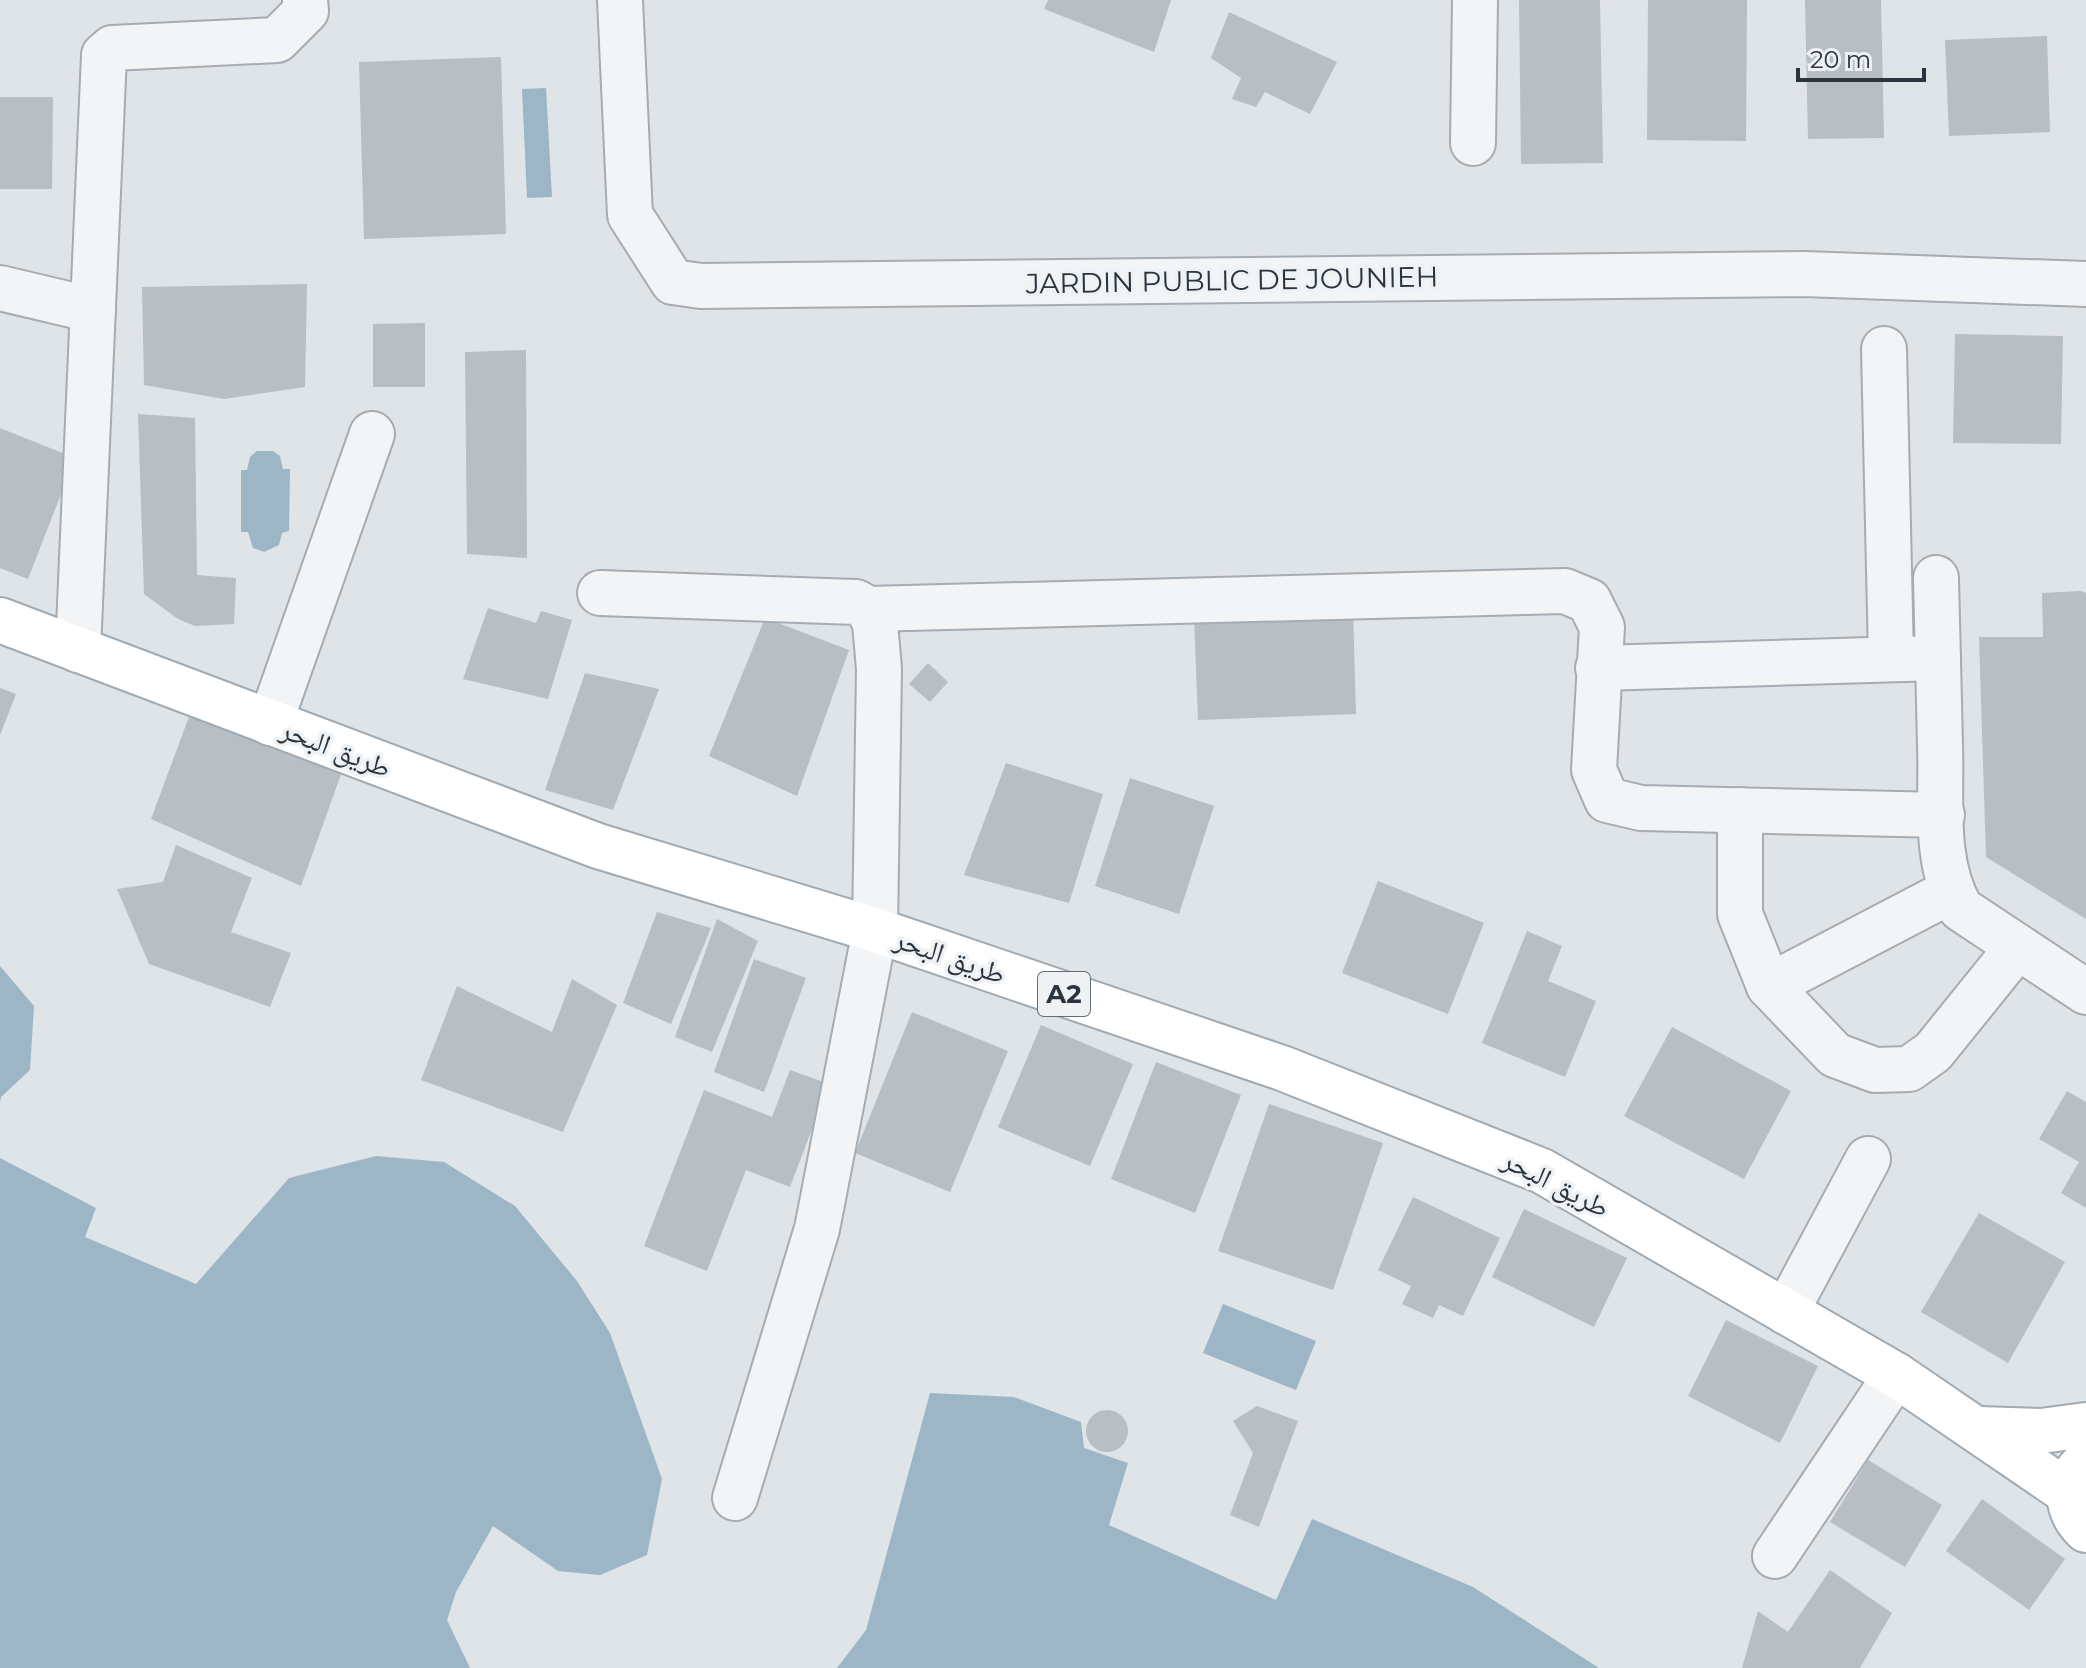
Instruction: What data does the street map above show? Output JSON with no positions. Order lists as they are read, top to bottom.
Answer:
{
  "streets": {
    "main road": ["طريق البحر", "A2"],
    "street": ["JARDIN PUBLIC DE JOUNIEH"]
  },
  "scale_bar": "20 m"
}
